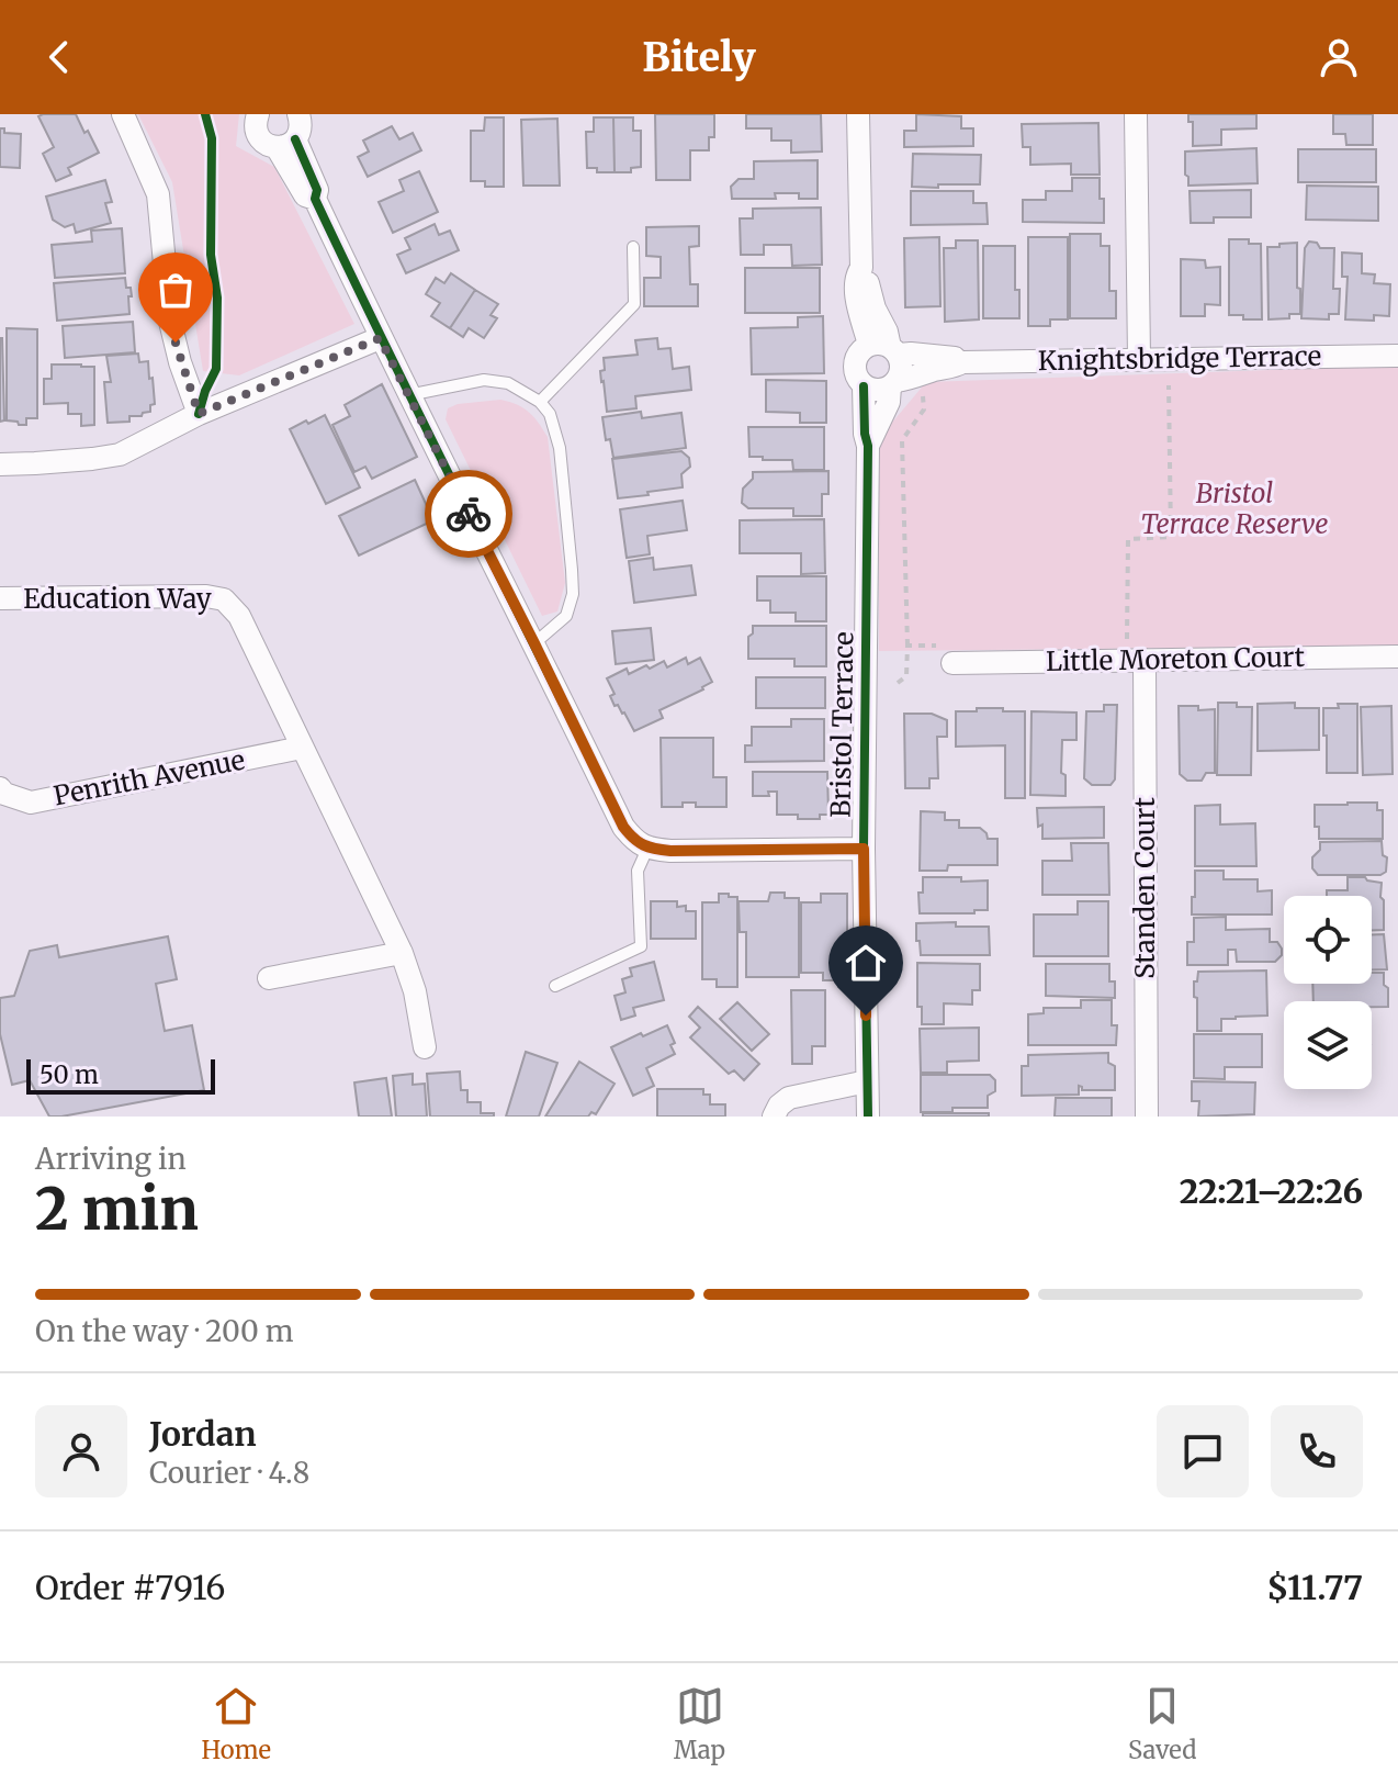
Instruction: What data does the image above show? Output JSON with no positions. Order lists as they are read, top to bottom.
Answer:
{
  "streets": {
    "street": [
      "Knightsbridge Terrace",
      "Education Way",
      "Little Moreton Court",
      "Bristol Terrace",
      "Penrith Avenue",
      "Standen Court"
    ]
  },
  "crossings": [
    ["Knightsbridge Terrace", "Bristol Terrace"],
    ["Education Way", "Penrith Avenue"],
    ["Little Moreton Court", "Standen Court"]
  ],
  "parks": ["Bristol Terrace Reserve"],
  "scale_bar": "50 m",
  "page": {
    "header": "Bitely",
    "scale": "50 m",
    "heading": ["2 min", "Arriving in", "22:21–22:26"],
    "panel": [
      "Jordan",
      "Courier · 4.8",
      "Order #7916",
      "$11.77"
    ],
    "bar": "On the way · 200 m",
    "tabs": ["Home", "Map", "Saved"]
  }
}
